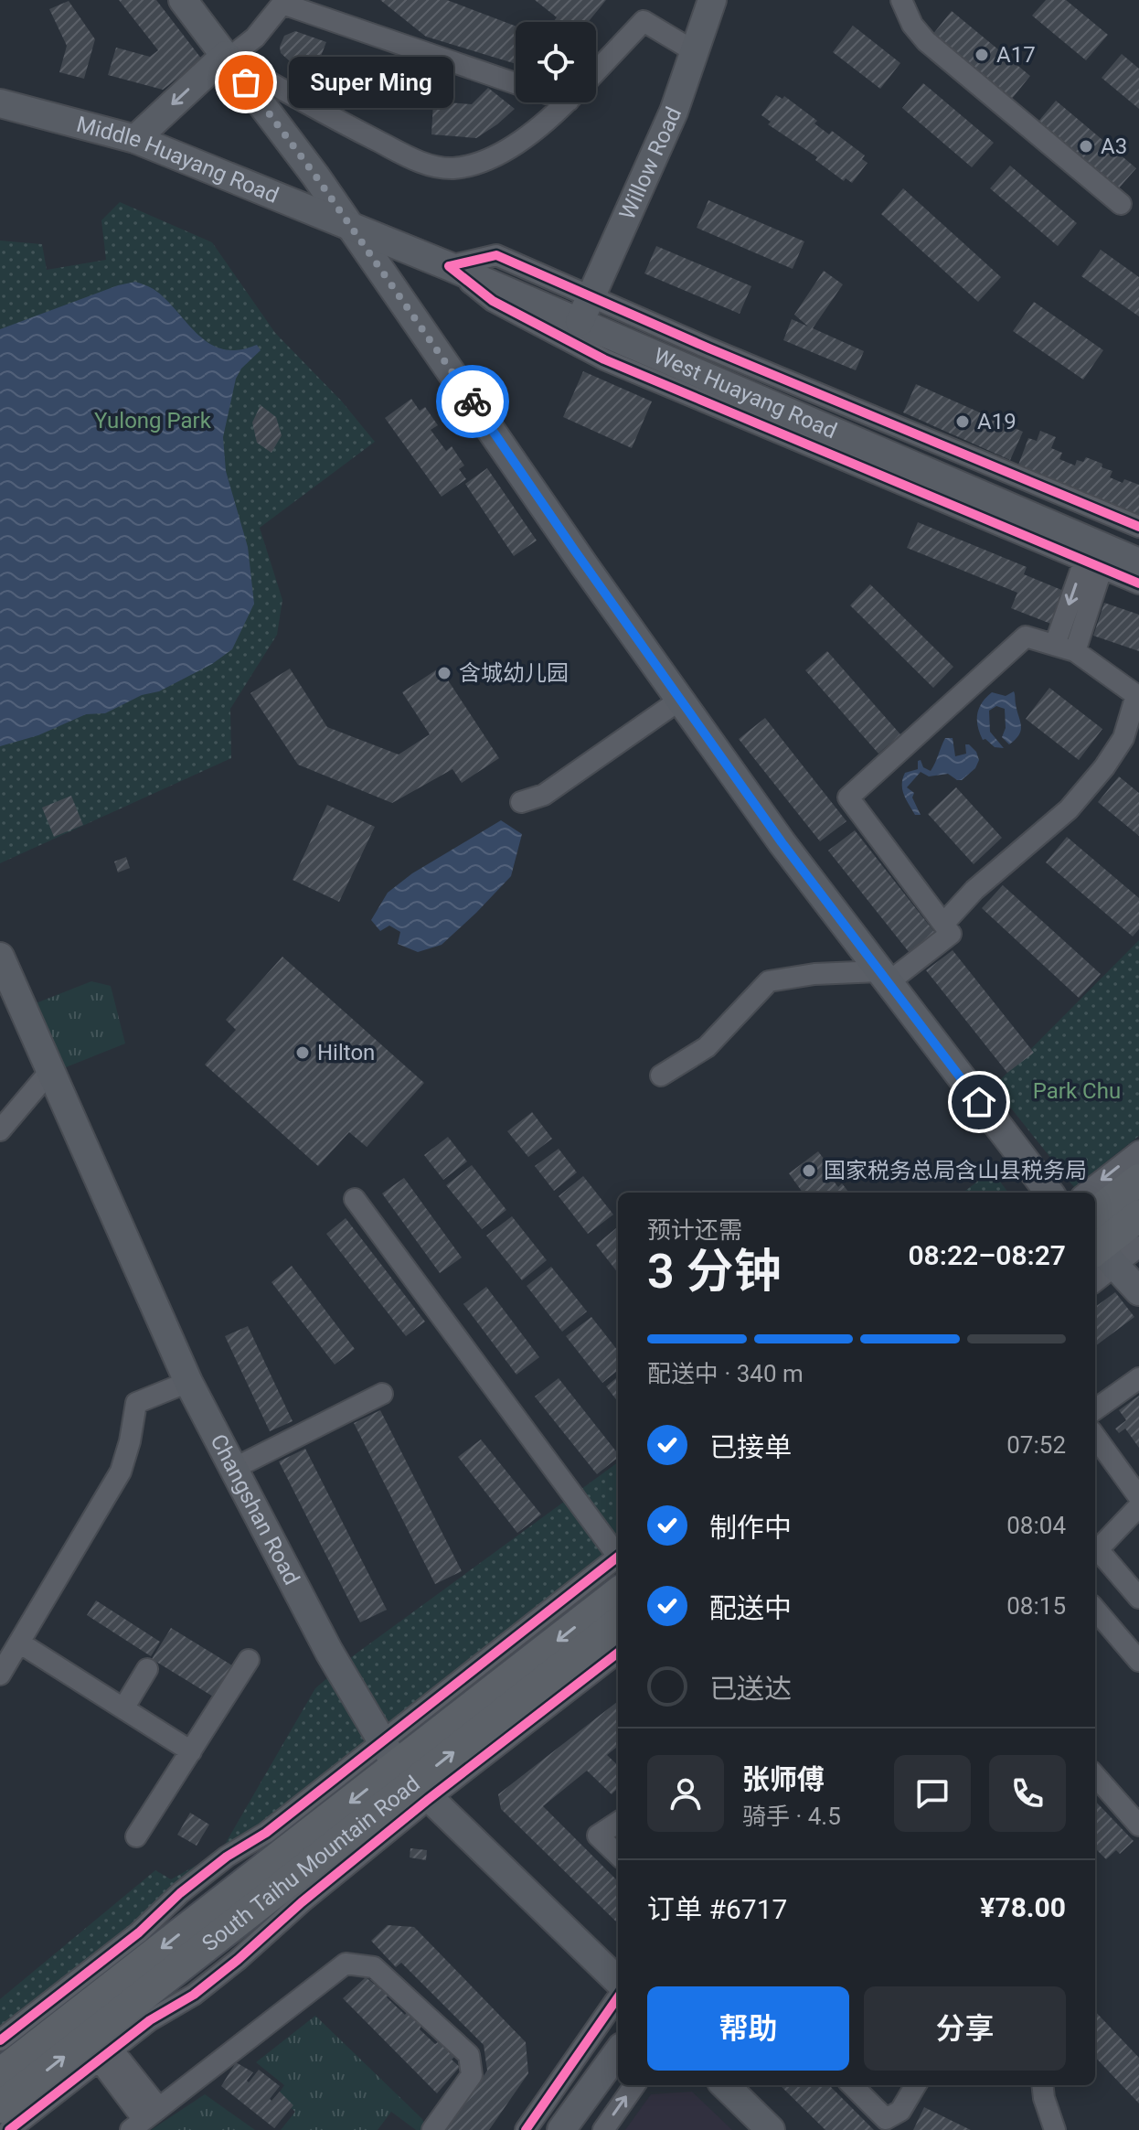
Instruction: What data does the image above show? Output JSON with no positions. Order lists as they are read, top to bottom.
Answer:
{
  "streets": {
    "main road": ["South Taihu Mountain Road"],
    "street": [
      "Middle Huayang Road",
      "Willow Road",
      "West Huayang Road",
      "Changshan Road"
    ]
  },
  "crossings": [
    ["Middle Huayang Road", "West Huayang Road"],
    ["Willow Road", "West Huayang Road"],
    ["Changshan Road", "South Taihu Mountain Road"]
  ],
  "parks": ["Yulong Park", "Park Chu"],
  "places": [
    "A17",
    "Super Ming",
    "A3",
    "A19",
    "含城幼儿园",
    "Hilton",
    "国家税务总局含山县税务局"
  ],
  "page": {
    "bubble": "Super Ming",
    "heading": ["3 分钟", "预计还需", "08:22–08:27"],
    "panel": [
      "张师傅",
      "骑手 · 4.5",
      "订单 #6717",
      "¥78.00"
    ],
    "bar": "配送中 · 340 m",
    "list": [
      ["已接单", "07:52"],
      ["制作中", "08:04"],
      ["配送中", "08:15"],
      "已送达"
    ],
    "buttons": ["帮助", "分享"]
  }
}
